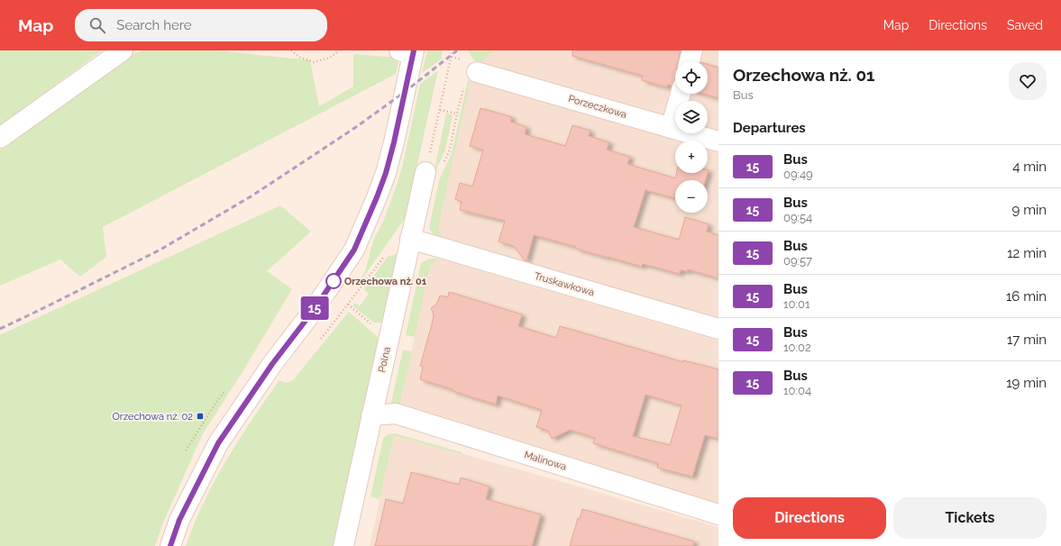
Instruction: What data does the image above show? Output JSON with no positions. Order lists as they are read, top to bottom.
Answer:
{
  "streets": {
    "street": [
      "Porzeczkowa",
      "Truskawkowa",
      "Polna",
      "Malinowa"
    ]
  },
  "crossings": [
    ["Truskawkowa", "Polna"],
    ["Polna", "Malinowa"]
  ],
  "places": {
    "other": ["Orzechowa nż. 01"],
    "transit": ["Orzechowa nż. 02"]
  },
  "lines": ["bus line 15"],
  "page": {
    "header": "Map",
    "search": "Search here",
    "nav": ["Map", "Directions", "Saved"],
    "on_map": "15",
    "heading": [
      ["Orzechowa nż. 01", "Bus"],
      "Departures"
    ],
    "map_buttons": ["+", "−"],
    "list": [
      {
        "mark": "15",
        "name": "Bus",
        "note": "09:49",
        "value": "4 min"
      },
      {
        "mark": "15",
        "name": "Bus",
        "note": "09:54",
        "value": "9 min"
      },
      {
        "mark": "15",
        "name": "Bus",
        "note": "09:57",
        "value": "12 min"
      },
      {
        "mark": "15",
        "name": "Bus",
        "note": "10:01",
        "value": "16 min"
      },
      {
        "mark": "15",
        "name": "Bus",
        "note": "10:02",
        "value": "17 min"
      },
      {
        "mark": "15",
        "name": "Bus",
        "note": "10:04",
        "value": "19 min"
      }
    ],
    "buttons": ["Directions", "Tickets"]
  }
}
